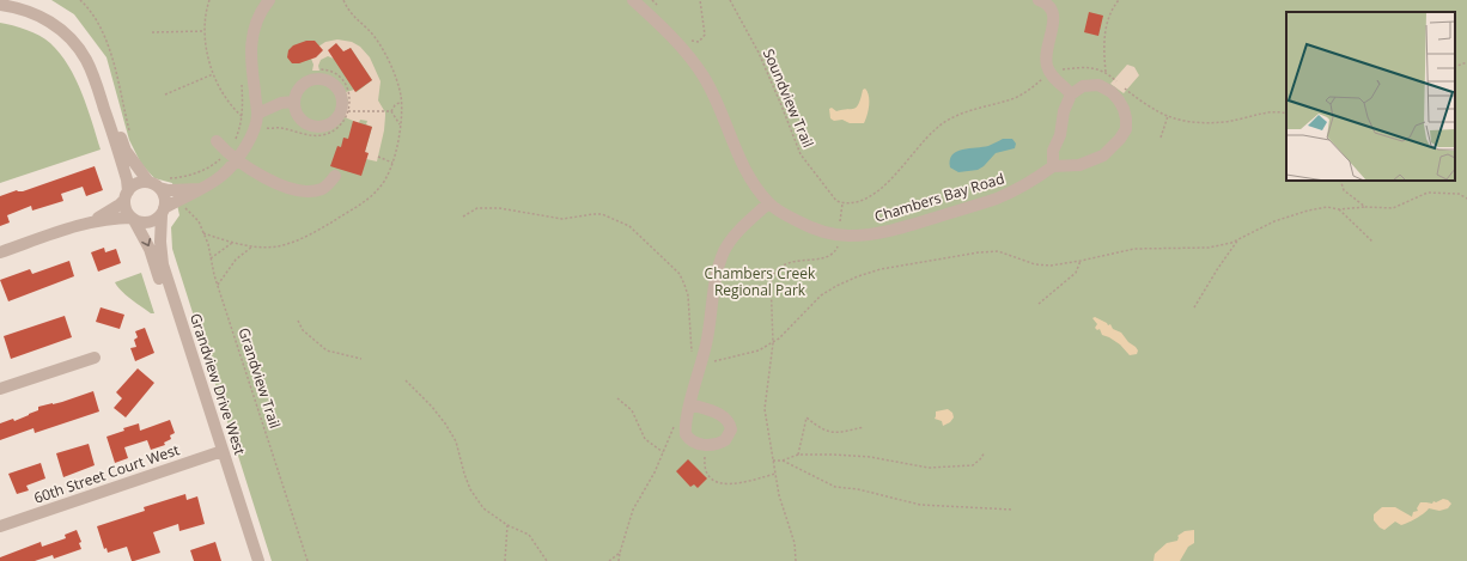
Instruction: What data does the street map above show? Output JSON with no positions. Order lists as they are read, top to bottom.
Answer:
{
  "streets": {
    "street": ["Chambers Bay Road", "Grandview Drive West", "60th Street Court West"],
    "path": ["Soundview Trail", "Grandview Trail"]
  },
  "crossings": [
    ["Grandview Drive West", "60th Street Court West"]
  ],
  "parks": ["Chambers Creek Regional Park"]
}
